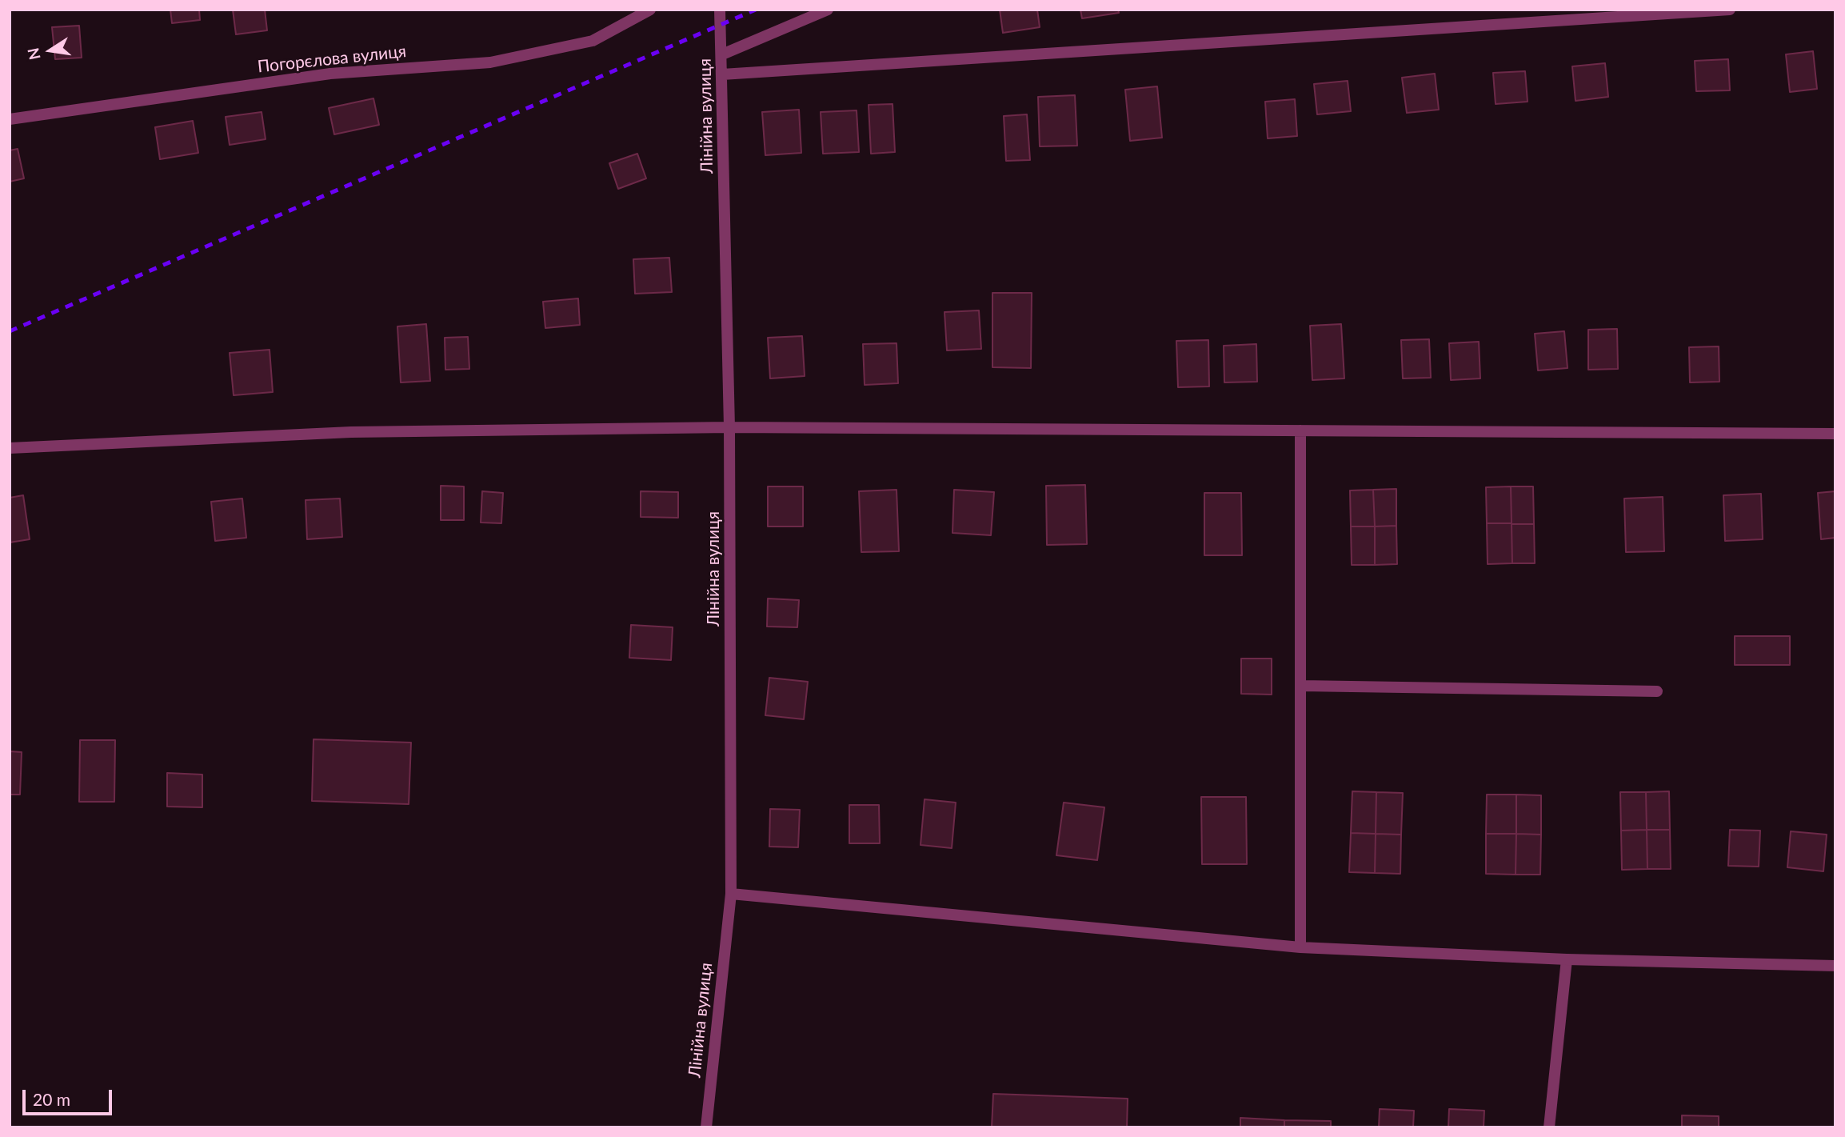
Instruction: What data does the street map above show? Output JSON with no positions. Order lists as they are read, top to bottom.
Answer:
{
  "streets": {
    "street": ["Погорєлова вулиця", "Лінійна вулиця"]
  },
  "scale_bar": "20 m",
  "north": "left"
}
